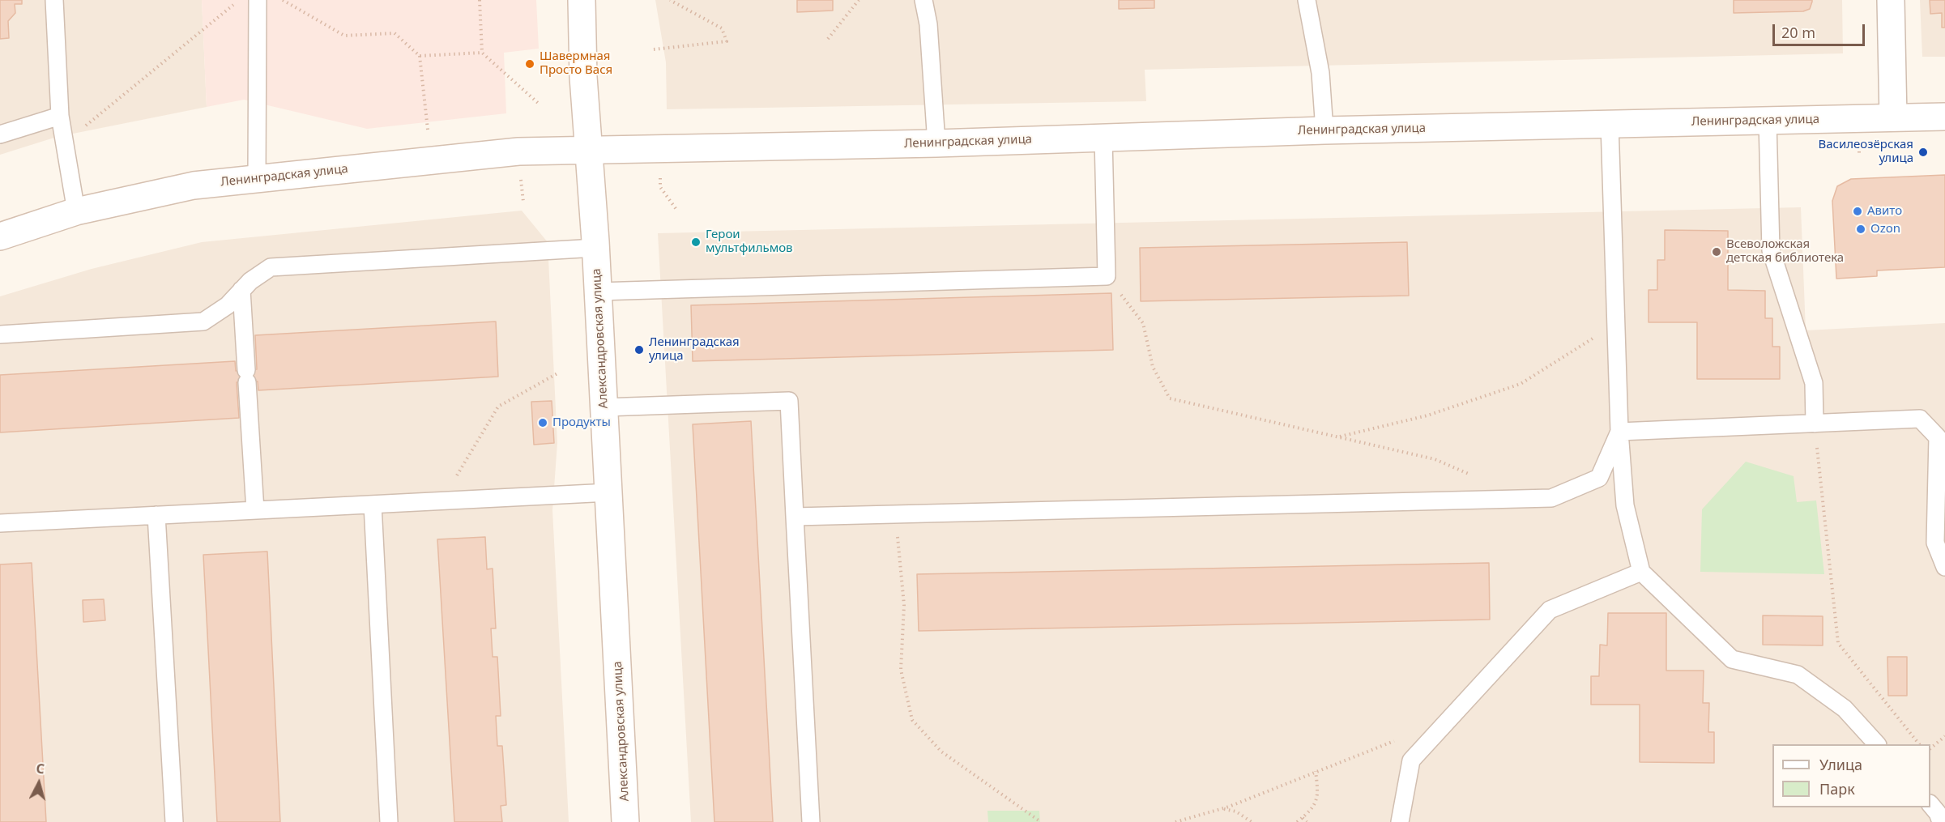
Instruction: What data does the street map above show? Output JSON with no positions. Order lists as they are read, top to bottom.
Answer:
{
  "streets": {
    "street": ["Ленинградская улица", "Александровская улица"]
  },
  "crossings": [
    ["Ленинградская улица", "Александровская улица"]
  ],
  "places": [
    "Шавермная Просто Вася",
    "Василеозёрская улица",
    "Авито",
    "Ozon",
    "Герои мультфильмов",
    "Всеволожская детская библиотека",
    "Ленинградская улица",
    "Продукты"
  ],
  "legend": ["Улица", "Парк"],
  "scale_bar": "20 m",
  "north": "top"
}
